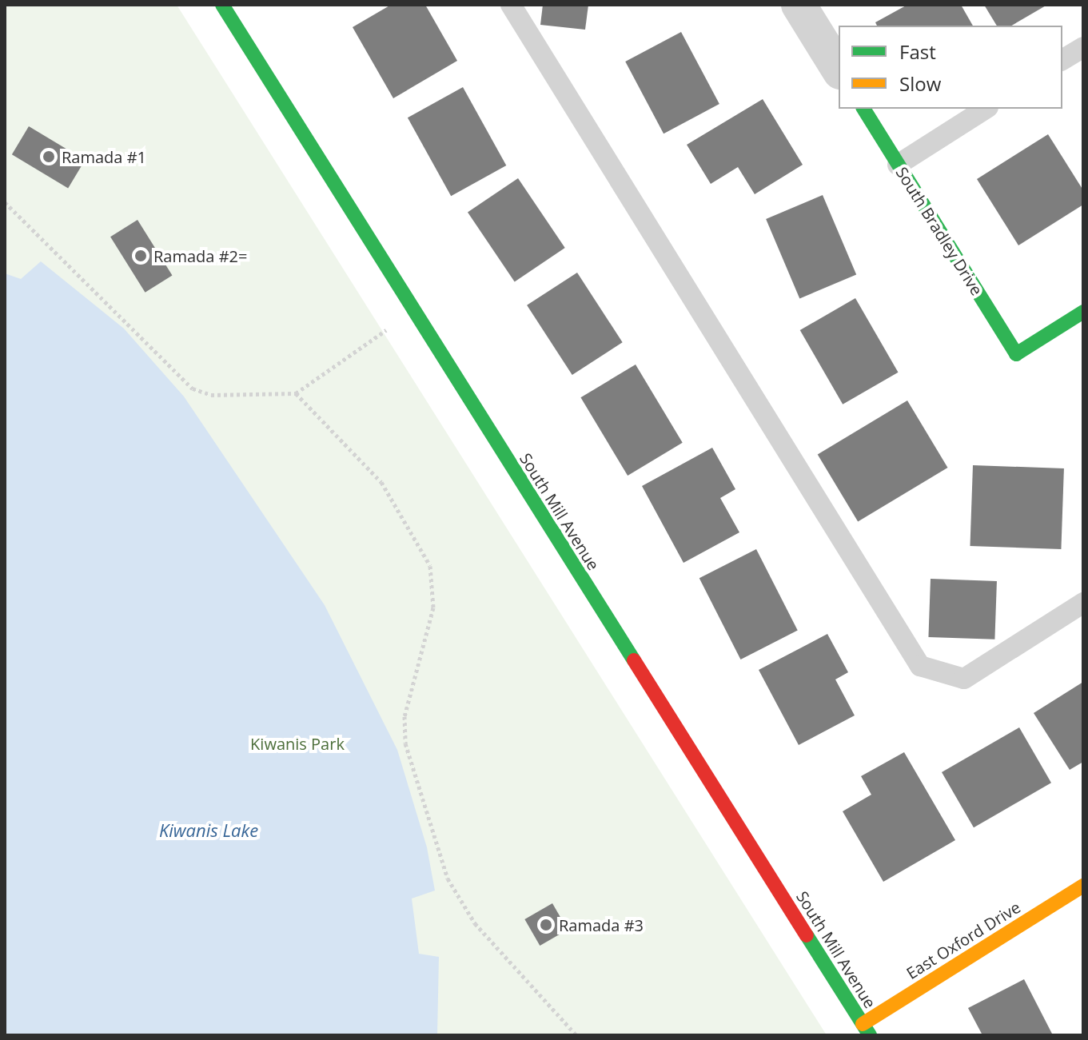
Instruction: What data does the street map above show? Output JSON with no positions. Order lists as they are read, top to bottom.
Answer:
{
  "streets": {
    "street": ["South Bradley Drive", "South Mill Avenue", "East Oxford Drive"]
  },
  "crossings": [
    ["South Mill Avenue", "East Oxford Drive"]
  ],
  "water": ["Kiwanis Lake"],
  "parks": ["Kiwanis Park"],
  "places": ["Ramada #1", "Ramada #2=", "Ramada #3"],
  "legend": ["Fast", "Slow"]
}
